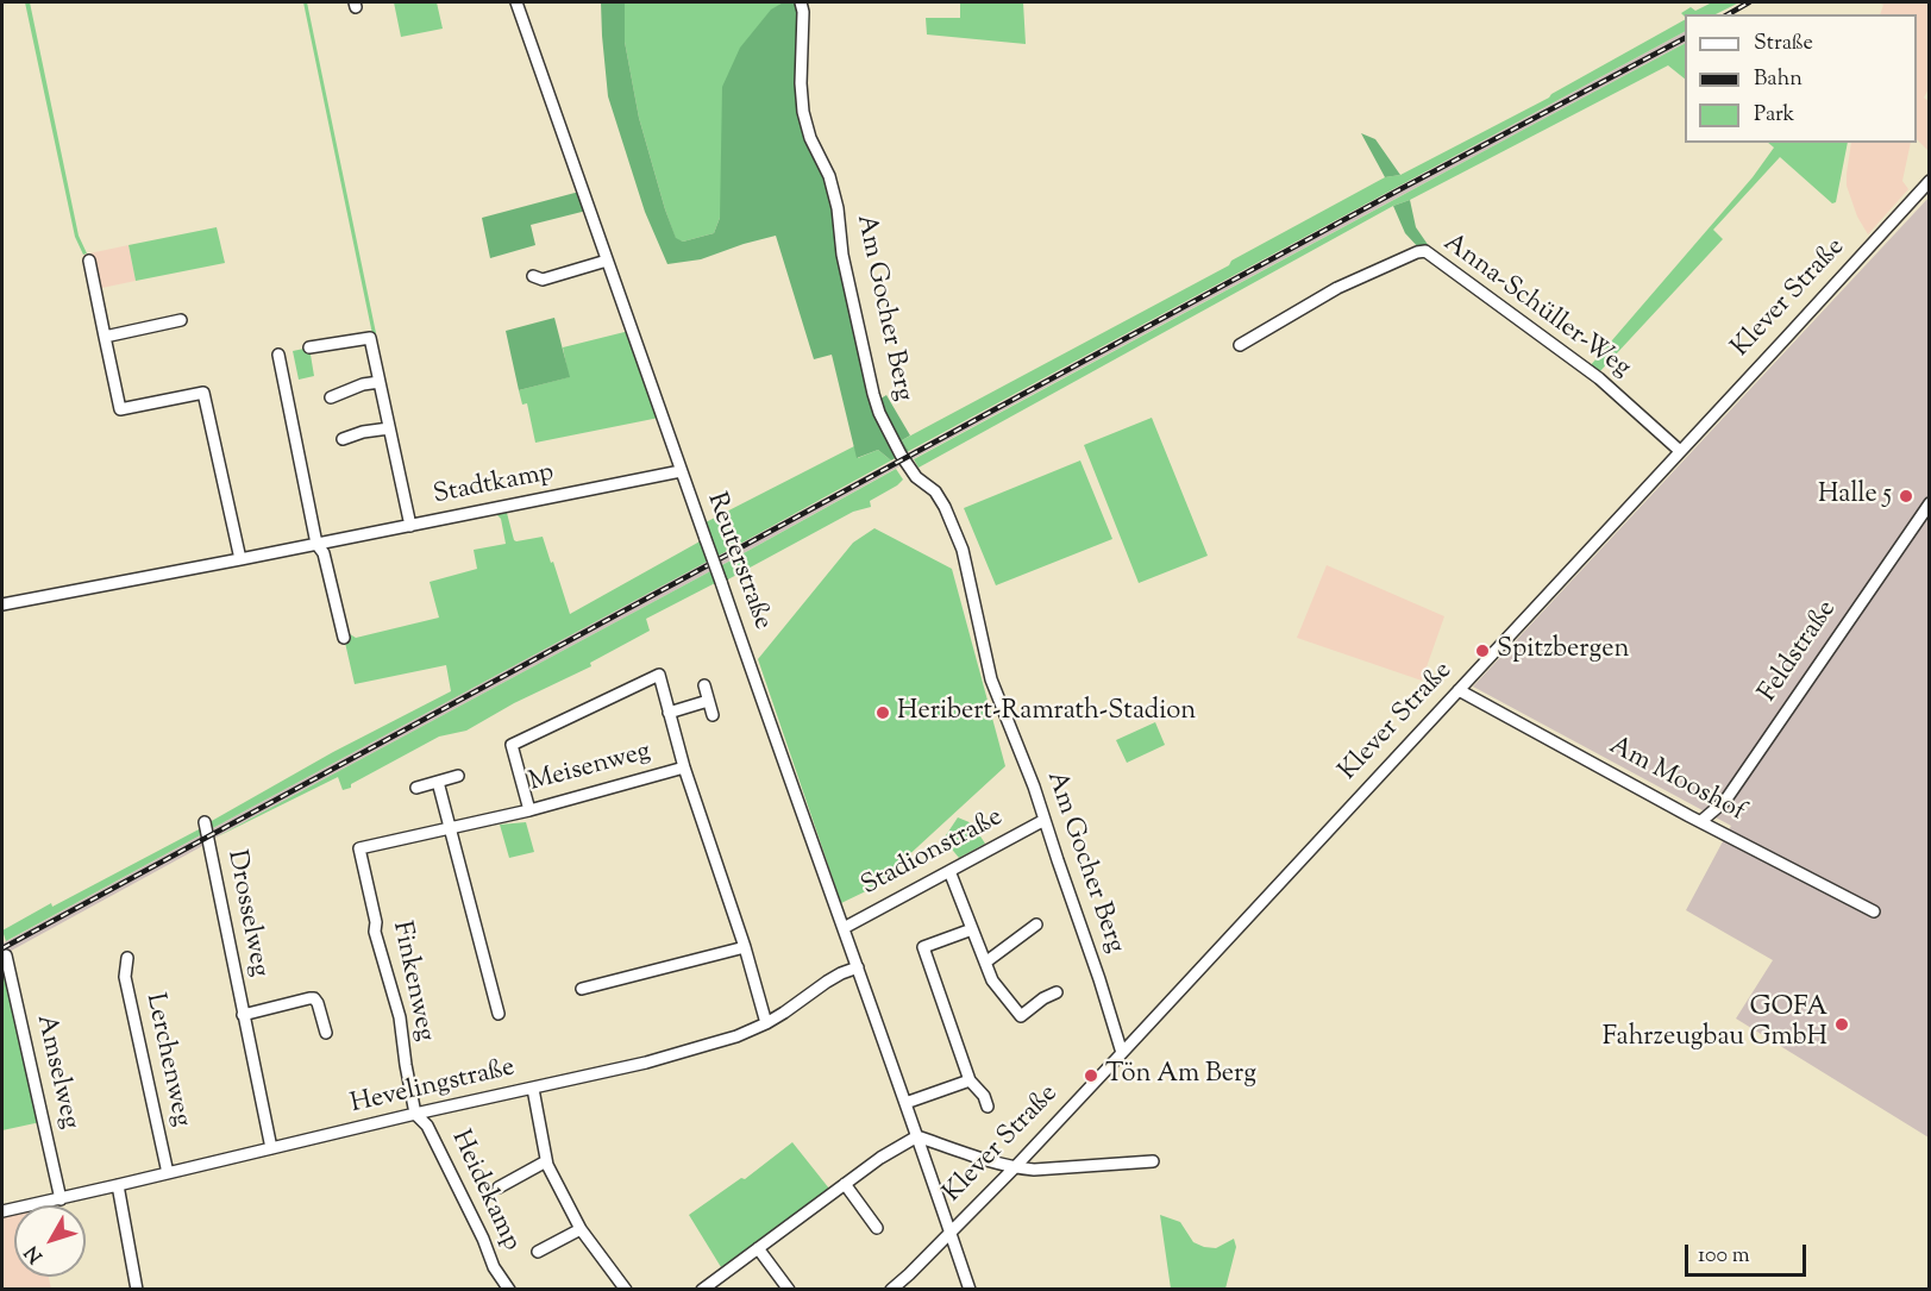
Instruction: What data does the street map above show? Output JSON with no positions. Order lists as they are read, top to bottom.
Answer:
{
  "streets": {
    "street": [
      "Klever Straße",
      "Anna-Schüller-Weg",
      "Am Gocher Berg",
      "Stadtkamp",
      "Reuterstraße",
      "Feldstraße",
      "Meisenweg",
      "Am Mooshof",
      "Stadionstraße",
      "Drosselweg",
      "Finkenweg",
      "Lerchenweg",
      "Amselweg",
      "Hevelingstraße",
      "Heidekamp"
    ]
  },
  "crossings": [
    ["Klever Straße", "Anna-Schüller-Weg"],
    ["Klever Straße", "Am Gocher Berg"],
    ["Klever Straße", "Reuterstraße"],
    ["Klever Straße", "Am Mooshof"],
    ["Am Gocher Berg", "Stadionstraße"],
    ["Stadtkamp", "Reuterstraße"],
    ["Reuterstraße", "Stadionstraße"],
    ["Reuterstraße", "Hevelingstraße"],
    ["Feldstraße", "Am Mooshof"],
    ["Meisenweg", "Finkenweg"],
    ["Meisenweg", "Hevelingstraße"],
    ["Drosselweg", "Hevelingstraße"],
    ["Finkenweg", "Hevelingstraße"],
    ["Finkenweg", "Heidekamp"],
    ["Lerchenweg", "Hevelingstraße"],
    ["Amselweg", "Hevelingstraße"],
    ["Hevelingstraße", "Heidekamp"]
  ],
  "places": [
    "Halle 5",
    "Spitzbergen",
    "Heribert-Ramrath-Stadion",
    "GOFA Fahrzeugbau GmbH",
    "Tön Am Berg"
  ],
  "legend": ["Straße", "Bahn", "Park"],
  "scale_bar": "100 m",
  "north": "bottom left"
}
